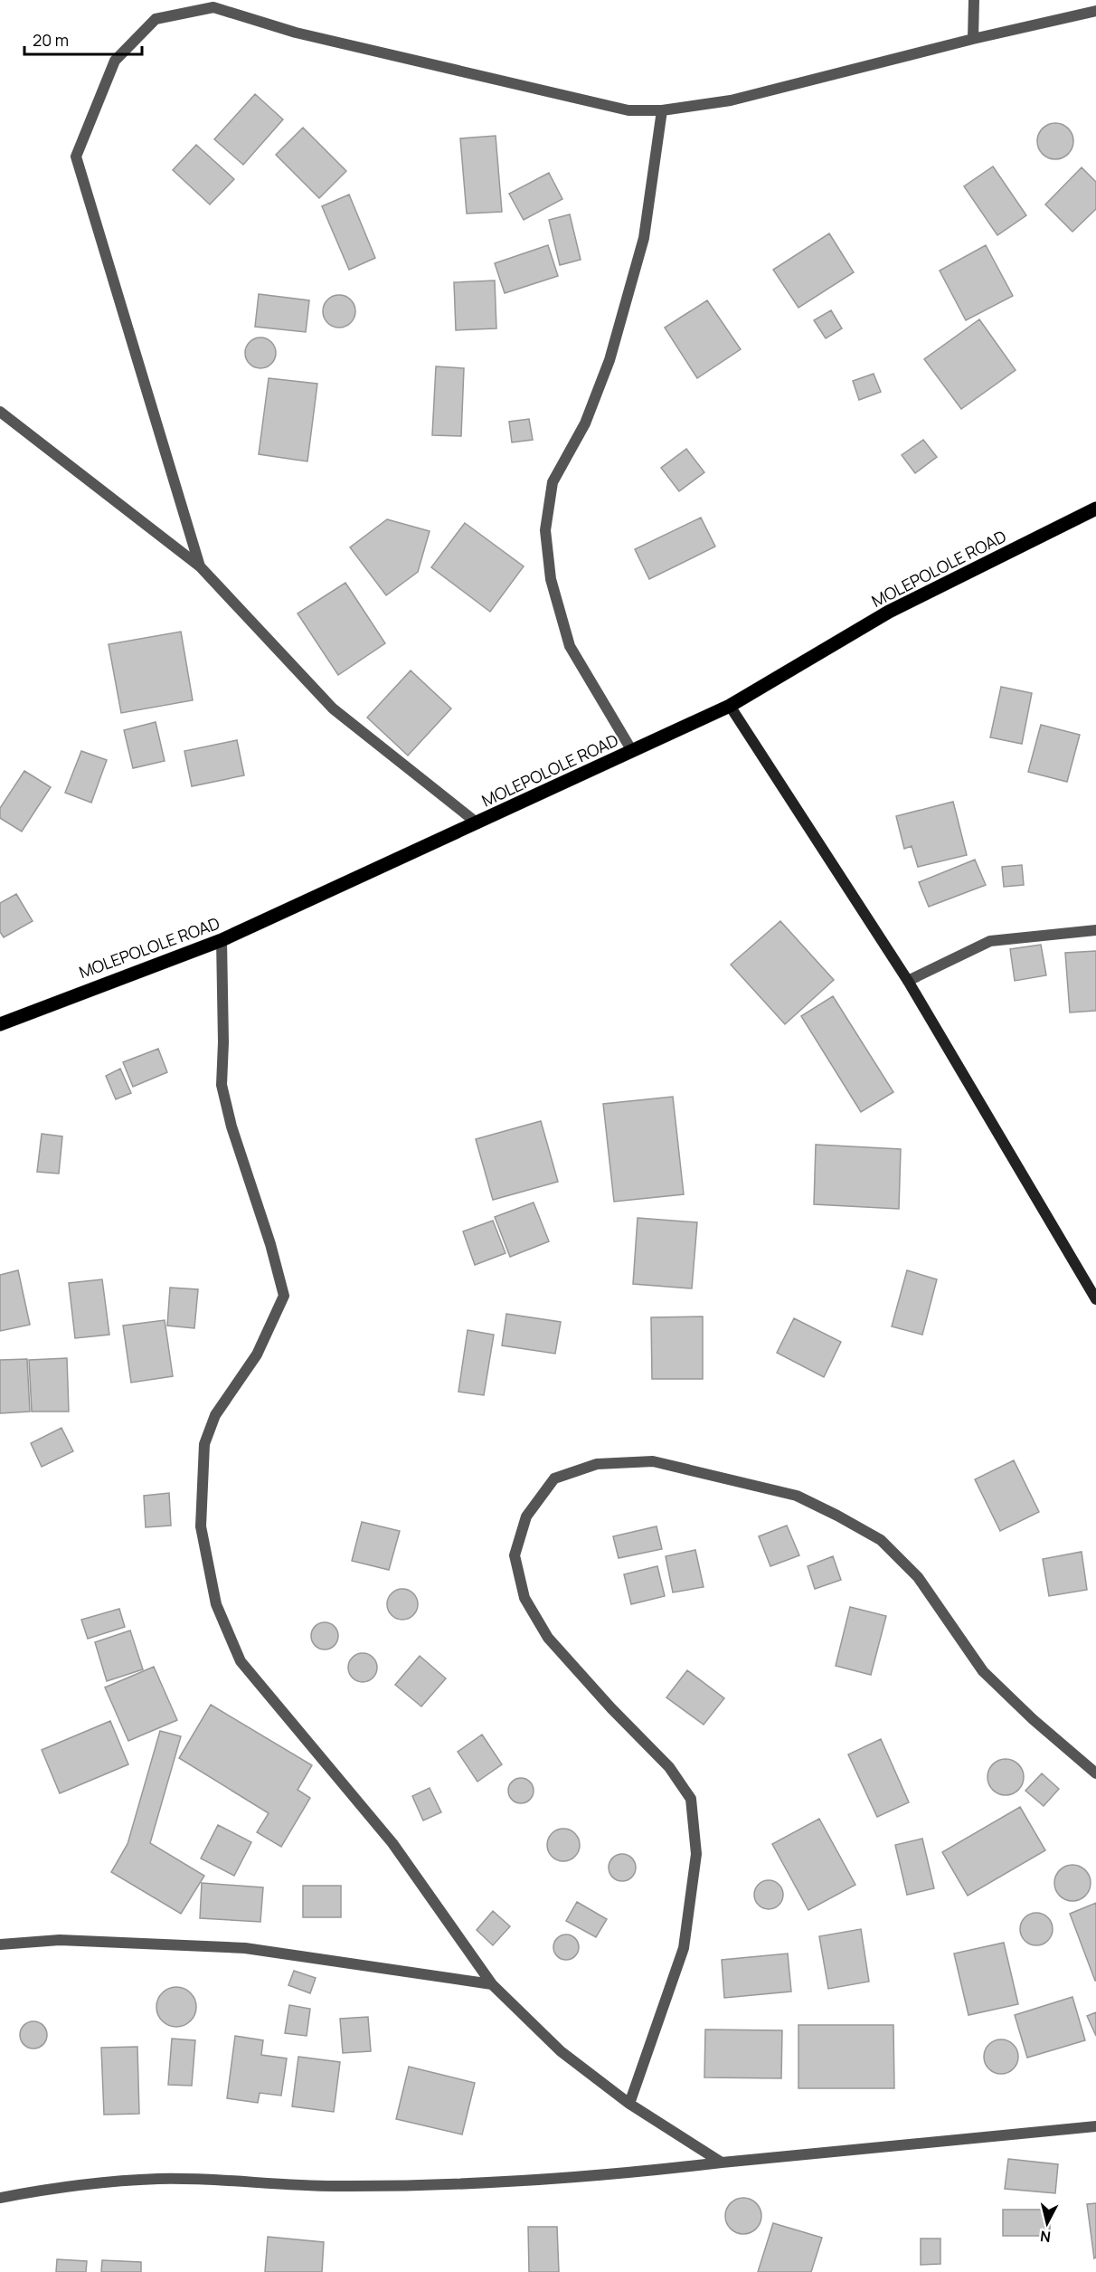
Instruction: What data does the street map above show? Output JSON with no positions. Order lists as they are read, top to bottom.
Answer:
{
  "streets": {
    "main road": ["MOLEPOLOLE ROAD"]
  },
  "scale_bar": "20 m",
  "north": "bottom"
}
